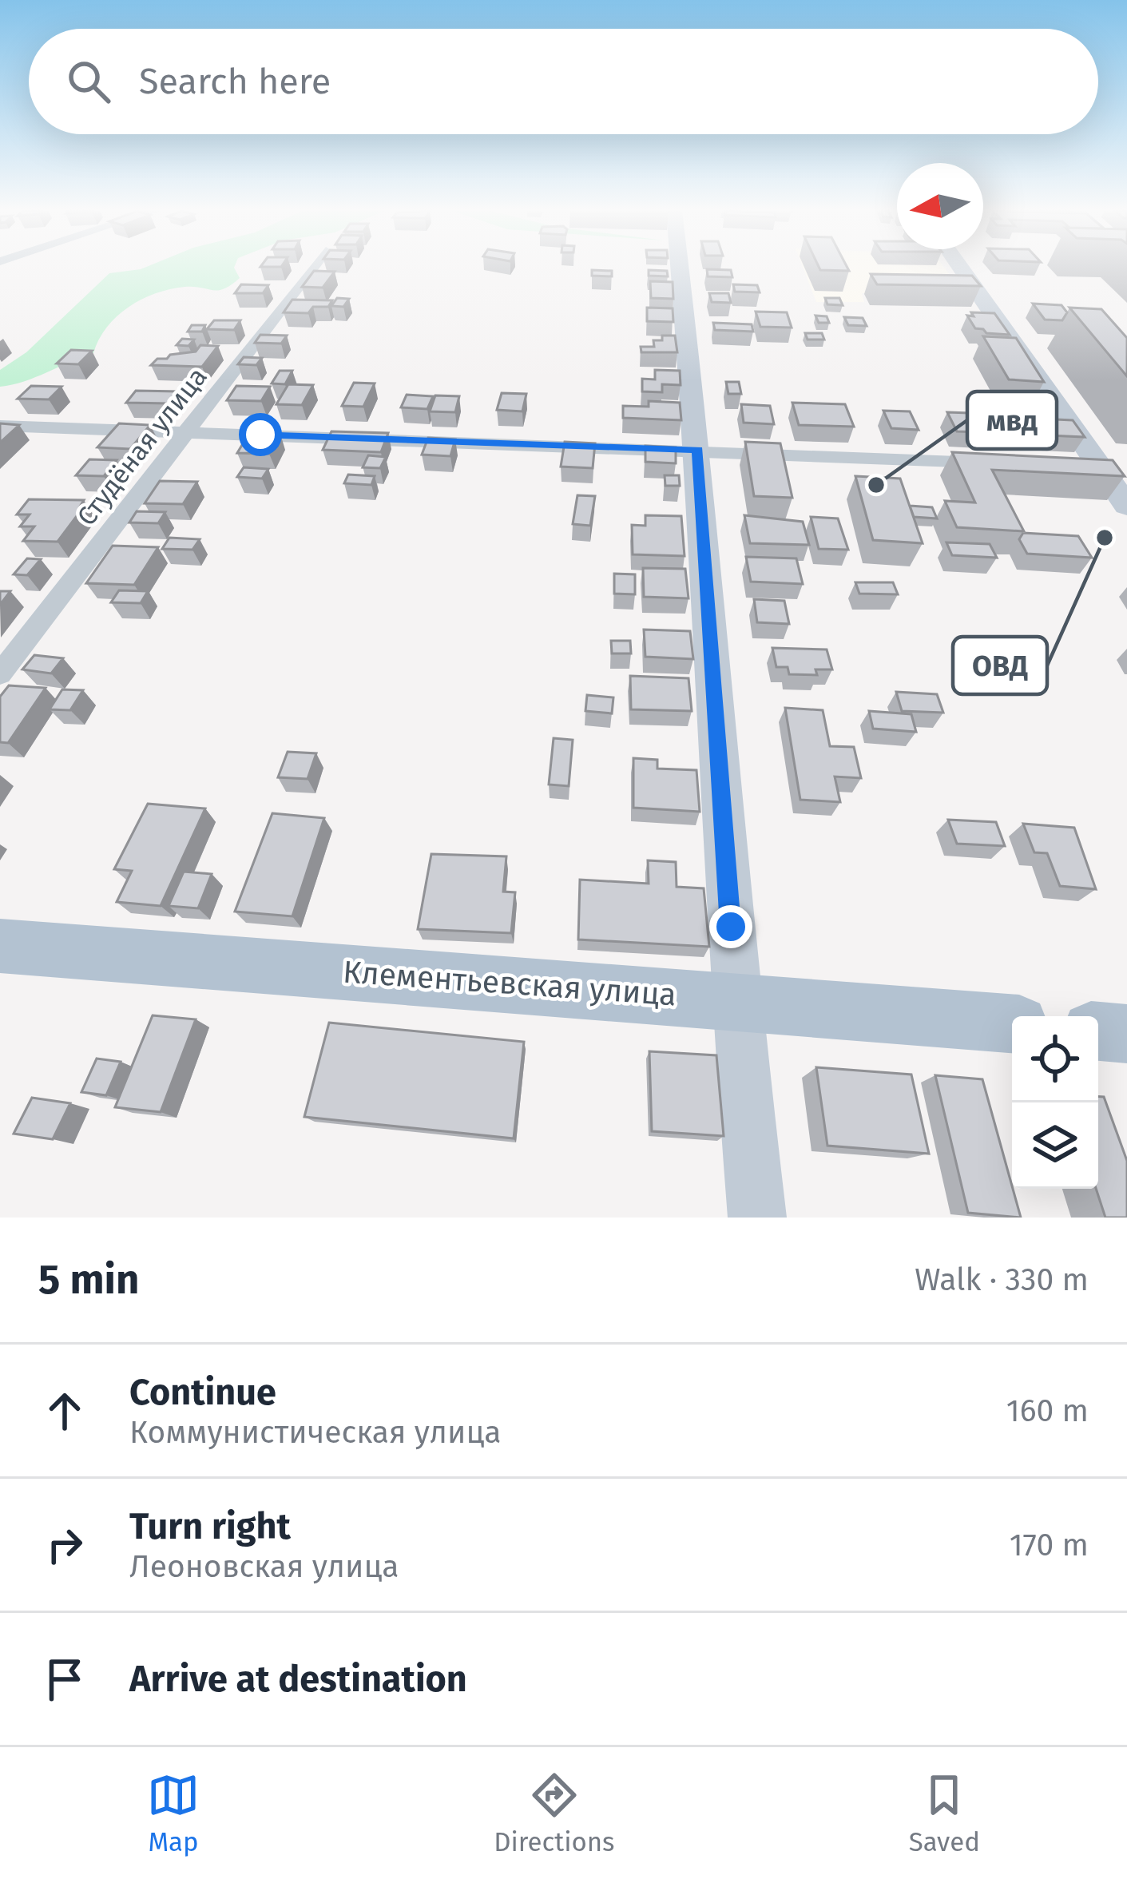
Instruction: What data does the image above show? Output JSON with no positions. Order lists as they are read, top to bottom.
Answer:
{
  "streets": {
    "main road": ["Клементьевская улица"],
    "street": ["Студёная улица"]
  },
  "places": ["мвд", "ОВД"],
  "north": "left",
  "page": {
    "search": "Search here",
    "heading": ["5 min", "Walk · 330 m"],
    "list": [
      ["Continue", "Коммунистическая улица", "160 m"],
      ["Turn right", "Леоновская улица", "170 m"],
      "Arrive at destination"
    ],
    "nav": ["Map", "Directions", "Saved"]
  }
}
